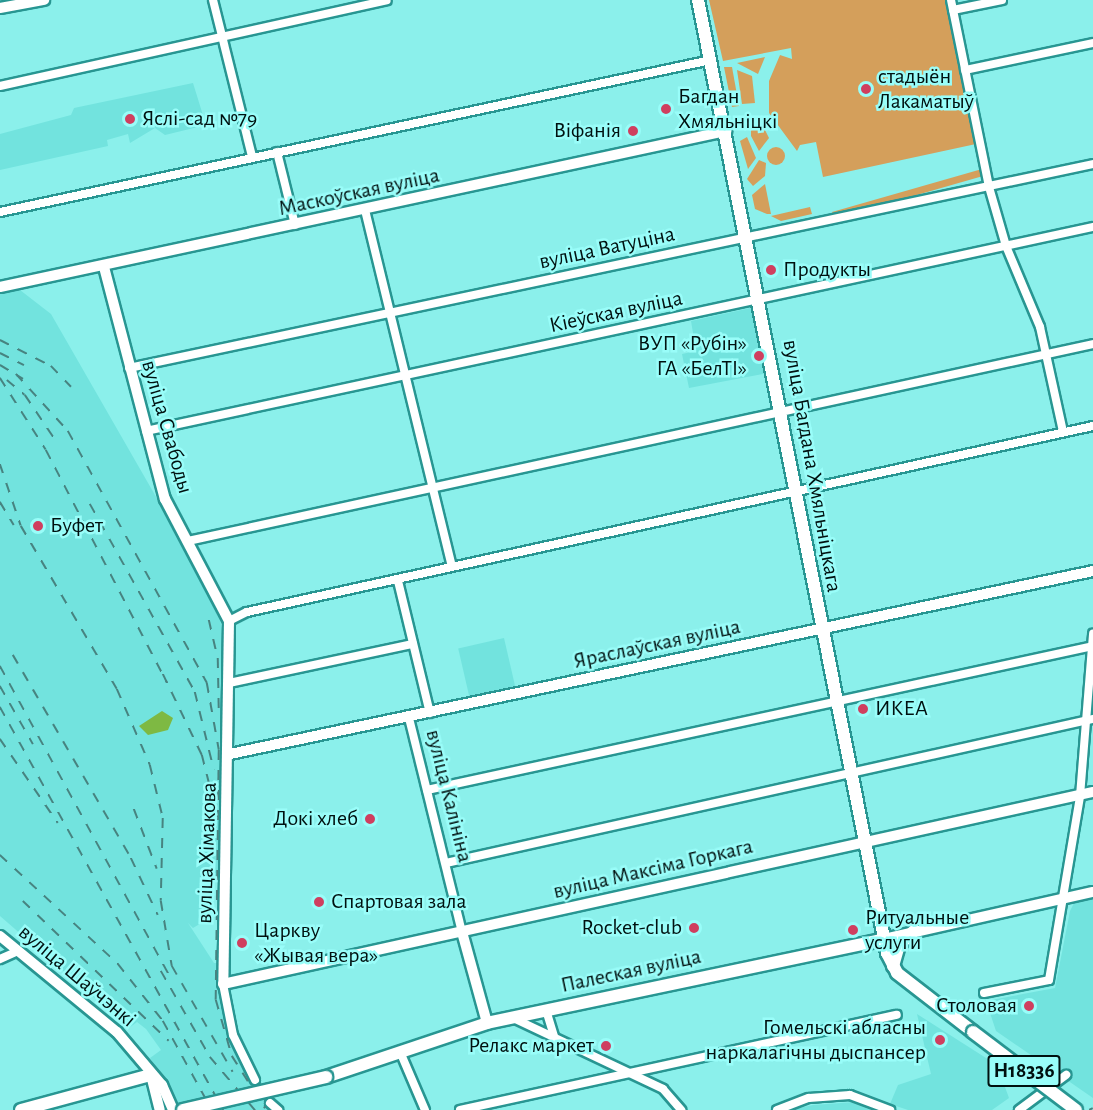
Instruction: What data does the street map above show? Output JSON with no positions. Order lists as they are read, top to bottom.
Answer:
{
  "streets": {
    "main road": ["вуліца Багдана Хмяльніцкага", "Палеская вуліца", "Н18336"],
    "street": [
      "Маскоўская вуліца",
      "вуліца Ватуціна",
      "Кіеўская вуліца",
      "вуліца Свабоды",
      "Яраслаўская вуліца",
      "вуліца Калініна",
      "вуліца Хімакова",
      "вуліца Максіма Горкага",
      "вуліца Шаўчэнкі"
    ]
  },
  "crossings": [
    ["Маскоўская вуліца", "вуліца Свабоды"],
    ["Маскоўская вуліца", "вуліца Багдана Хмяльніцкага"],
    ["вуліца Ватуціна", "вуліца Свабоды"],
    ["вуліца Ватуціна", "вуліца Багдана Хмяльніцкага"],
    ["Кіеўская вуліца", "вуліца Свабоды"],
    ["Кіеўская вуліца", "вуліца Багдана Хмяльніцкага"],
    ["вуліца Свабоды", "вуліца Хімакова"],
    ["вуліца Багдана Хмяльніцкага", "Яраслаўская вуліца"],
    ["вуліца Багдана Хмяльніцкага", "вуліца Максіма Горкага"],
    ["вуліца Багдана Хмяльніцкага", "Палеская вуліца"],
    ["вуліца Багдана Хмяльніцкага", "Н18336"],
    ["Яраслаўская вуліца", "вуліца Калініна"],
    ["Яраслаўская вуліца", "вуліца Хімакова"],
    ["вуліца Калініна", "вуліца Максіма Горкага"],
    ["вуліца Калініна", "Палеская вуліца"],
    ["вуліца Хімакова", "вуліца Максіма Горкага"]
  ],
  "places": [
    "стадыён Лакаматыў",
    "Багдан Хмяльніцкі",
    "Яслі-сад №79",
    "Віфанія",
    "Продукты",
    "ВУП «Рубін» ГА «БелТІ»",
    "Буфет",
    "ИКЕА",
    "Докі хлеб",
    "Спартовая зала",
    "Rocket-club",
    "Ритуальные услуги",
    "Царкву «Жывая вера»",
    "Столовая",
    "Гомельскі абласны наркалагічны дыспансер",
    "Релакс маркет"
  ]
}
